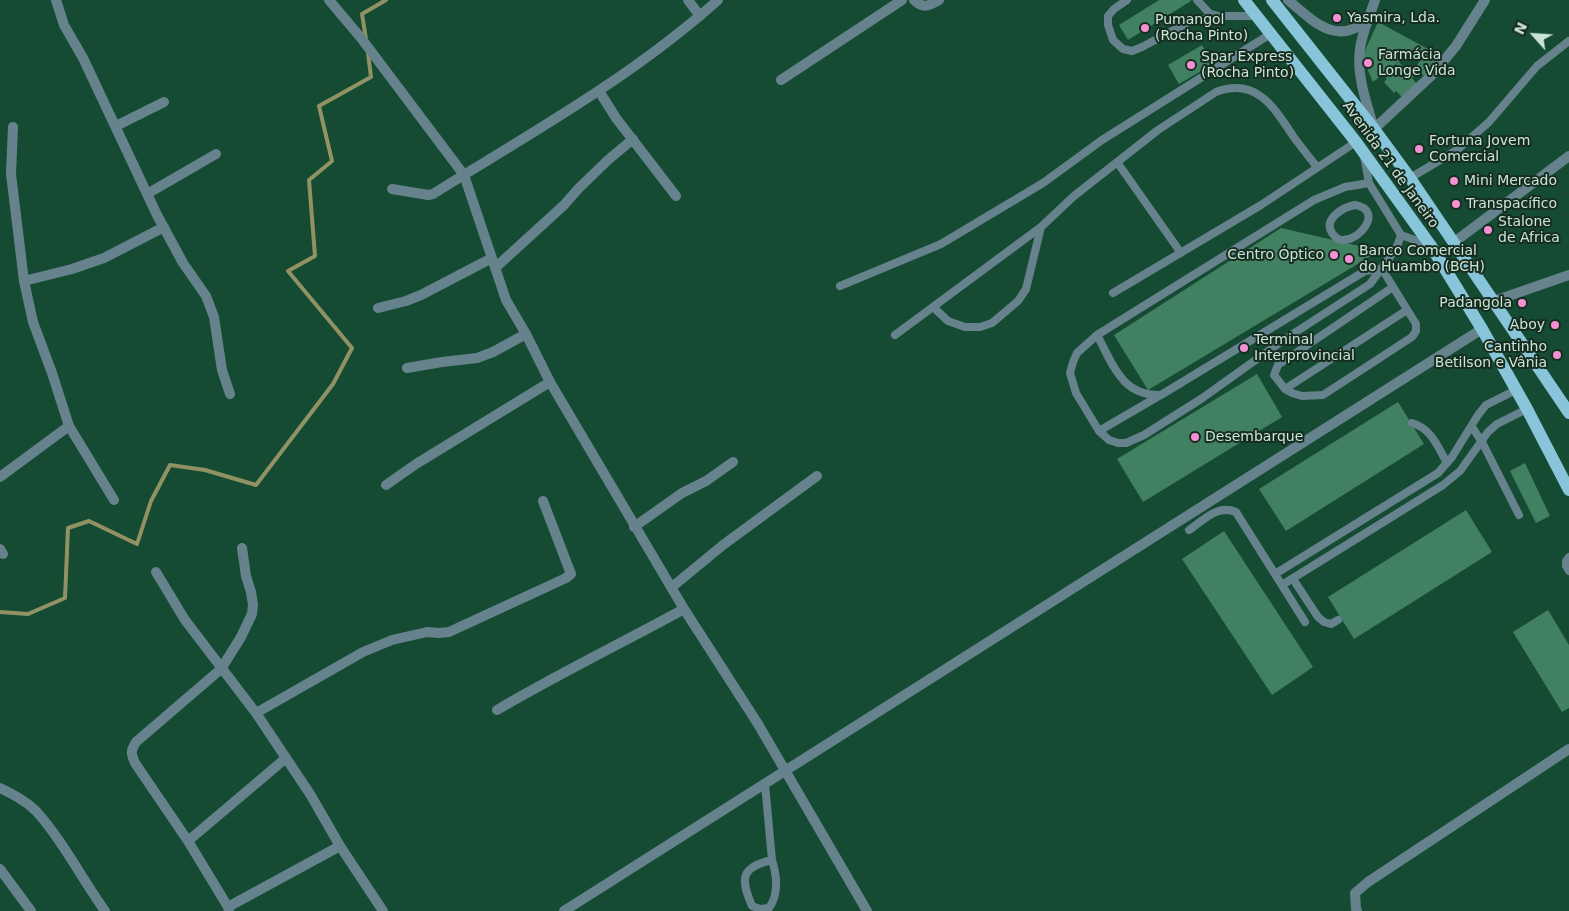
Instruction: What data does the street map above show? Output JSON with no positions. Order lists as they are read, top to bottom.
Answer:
{
  "streets": {
    "main road": ["Avenida 21 de Janeiro"]
  },
  "places": [
    "Yasmira, Lda.",
    "Pumangol (Rocha Pinto)",
    "Farmácia Longe Vida",
    "Spar Express (Rocha Pinto)",
    "Fortuna Jovem Comercial",
    "Mini Mercado",
    "Transpacífico",
    "Stalone de Africa",
    "Centro Óptico",
    "Banco Comercial do Huambo (BCH)",
    "Padangola",
    "Aboy",
    "Terminal Interprovincial",
    "Cantinho Betilson e Vânia",
    "Desembarque"
  ],
  "north": "top left"
}
